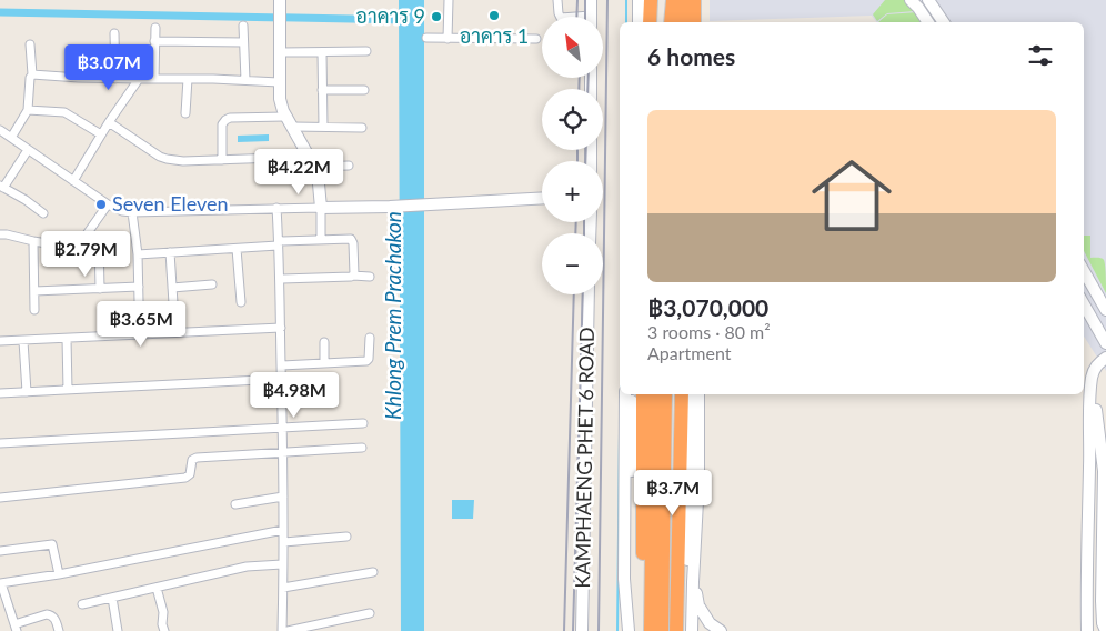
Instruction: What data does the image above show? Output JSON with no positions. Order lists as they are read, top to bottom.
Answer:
{
  "streets": {
    "main road": ["KAMPHAENG PHET 6 ROAD"]
  },
  "water": ["Khlong Prem Prachakon"],
  "places": ["อาคาร 1", "อาคาร 9", "Seven Eleven"],
  "north": "top left",
  "page": {
    "map_buttons": ["+", "−"],
    "heading": "6 homes",
    "price": [
      "฿3.07M",
      "฿4.22M",
      "฿2.79M",
      "฿3.65M",
      "฿4.98M",
      "฿3.7M"
    ],
    "list": [
      {
        "name": "฿3,070,000",
        "note": "3 rooms · 80 m² · Apartment"
      }
    ]
  }
}
